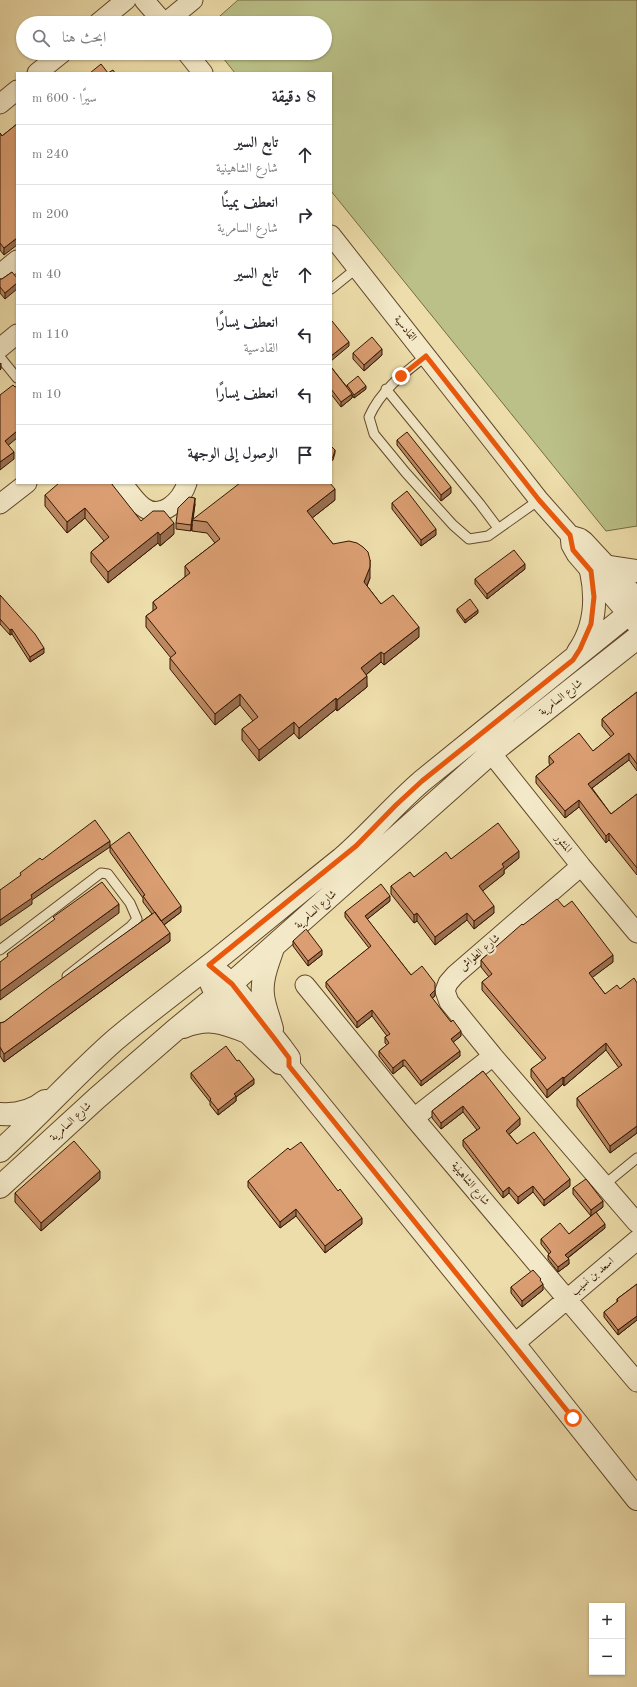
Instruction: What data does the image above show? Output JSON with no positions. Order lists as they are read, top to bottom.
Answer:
{
  "streets": {
    "street": [
      "القادسية",
      "شارع السامرية",
      "المنثور",
      "شارع الطواش",
      "شارع الشاهينية",
      "اسعد بن نسيب"
    ]
  },
  "crossings": [
    ["القادسية", "شارع السامرية"],
    ["شارع السامرية", "المنثور"],
    ["المنثور", "شارع الطواش"],
    ["شارع الشاهينية", "اسعد بن نسيب"]
  ],
  "page": {
    "search": "ابحث هنا",
    "heading": ["8 دقيقة", "سيرًا · 600 m"],
    "list": [
      ["تابع السير", "شارع الشاهينية", "240 m"],
      ["انعطف يمينًا", "شارع السامرية", "200 m"],
      ["تابع السير", "40 m"],
      ["انعطف يسارًا", "القادسية", "110 m"],
      ["انعطف يسارًا", "10 m"],
      "الوصول إلى الوجهة"
    ],
    "map_buttons": ["+", "−"]
  }
}
